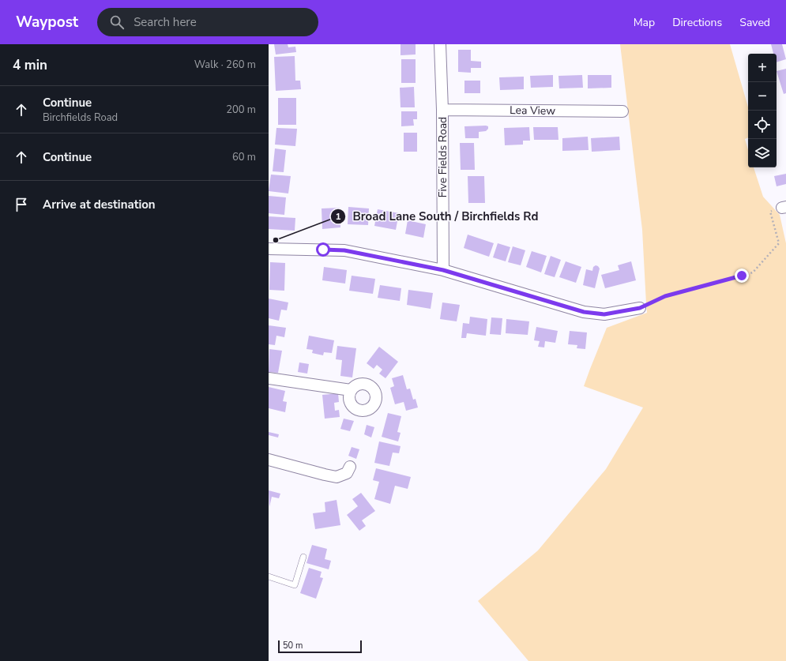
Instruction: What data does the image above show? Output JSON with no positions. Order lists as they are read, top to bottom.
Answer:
{
  "streets": {
    "street": ["Lea View", "Five Fields Road"]
  },
  "crossings": [
    ["Lea View", "Five Fields Road"]
  ],
  "places": ["Broad Lane South / Birchfields Rd"],
  "scale_bar": "50 m",
  "page": {
    "header": "Waypost",
    "search": "Search here",
    "nav": ["Map", "Directions", "Saved"],
    "heading": ["4 min", "Walk · 260 m"],
    "map_buttons": ["+", "−"],
    "list": [
      ["Continue", "Birchfields Road", "200 m"],
      ["Continue", "60 m"],
      "Arrive at destination"
    ],
    "scale": "50 m"
  }
}
